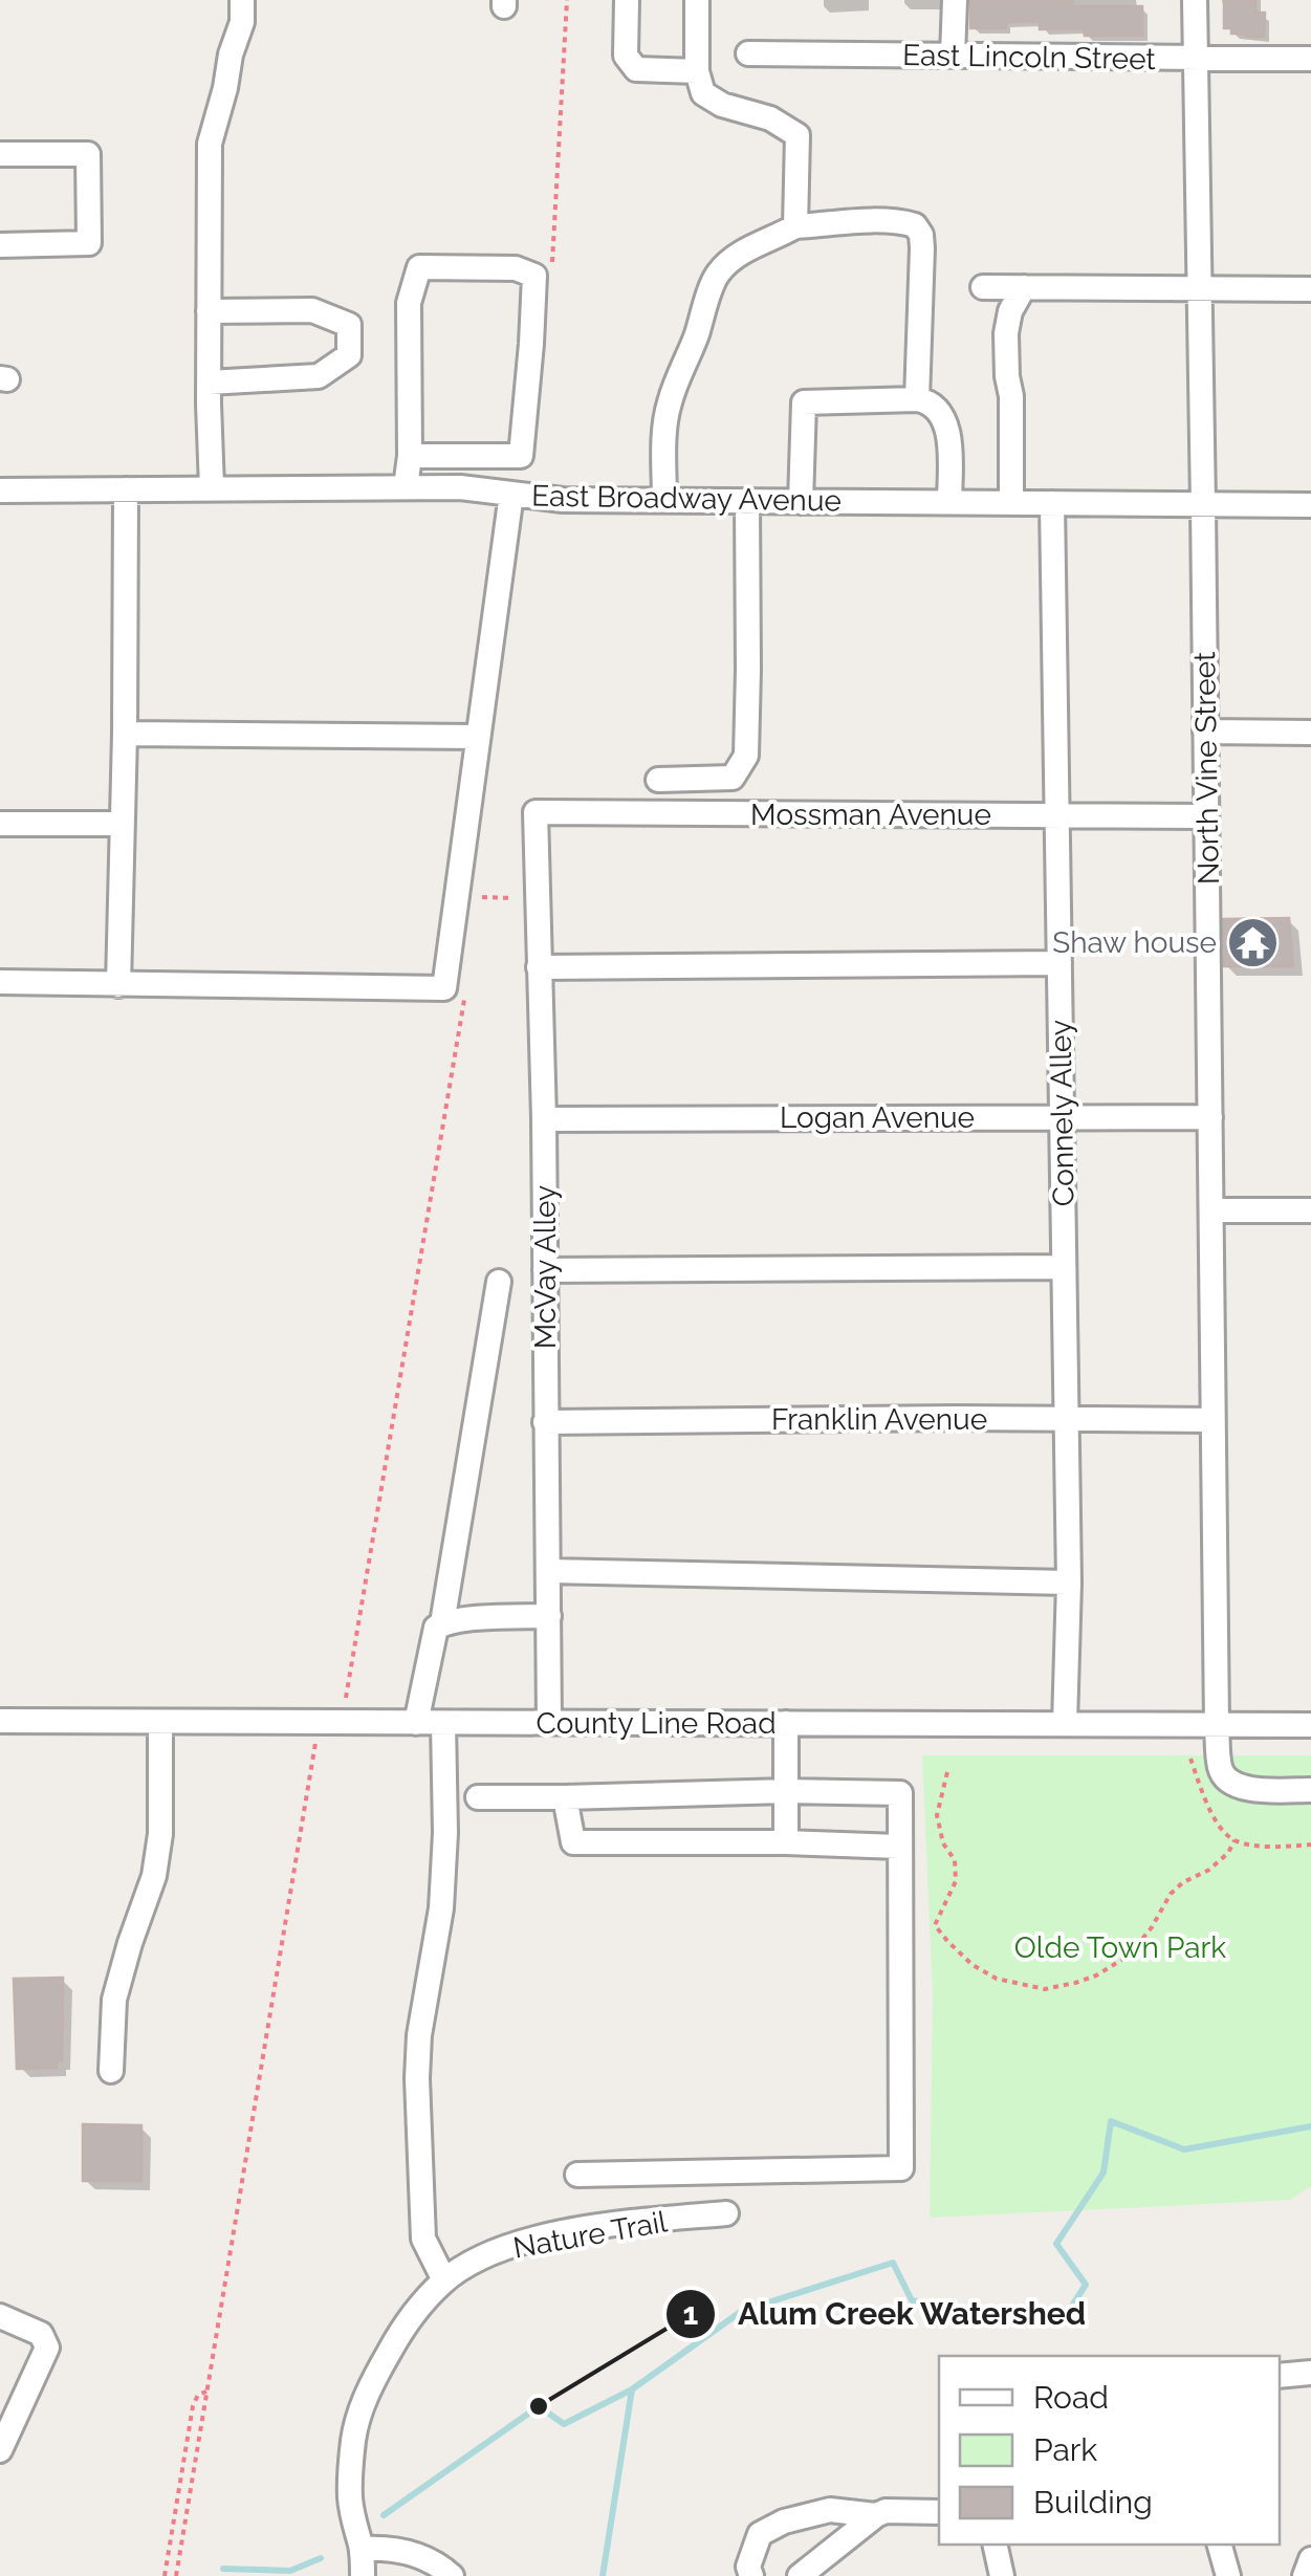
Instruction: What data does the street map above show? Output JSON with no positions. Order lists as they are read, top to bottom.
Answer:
{
  "streets": {
    "street": [
      "East Lincoln Street",
      "East Broadway Avenue",
      "North Vine Street",
      "Mossman Avenue",
      "Connely Alley",
      "Logan Avenue",
      "McVay Alley",
      "Franklin Avenue",
      "County Line Road",
      "Nature Trail"
    ]
  },
  "crossings": [
    ["East Lincoln Street", "North Vine Street"],
    ["East Broadway Avenue", "North Vine Street"],
    ["East Broadway Avenue", "Connely Alley"],
    ["North Vine Street", "Mossman Avenue"],
    ["North Vine Street", "Logan Avenue"],
    ["North Vine Street", "Franklin Avenue"],
    ["North Vine Street", "County Line Road"],
    ["Mossman Avenue", "Connely Alley"],
    ["Mossman Avenue", "McVay Alley"],
    ["Connely Alley", "Logan Avenue"],
    ["Connely Alley", "Franklin Avenue"],
    ["Connely Alley", "County Line Road"],
    ["Logan Avenue", "McVay Alley"],
    ["McVay Alley", "Franklin Avenue"],
    ["McVay Alley", "County Line Road"]
  ],
  "parks": ["Olde Town Park"],
  "places": {
    "temple": ["Shaw house"],
    "other": ["Alum Creek Watershed"]
  },
  "legend": ["Road", "Park", "Building"]
}
